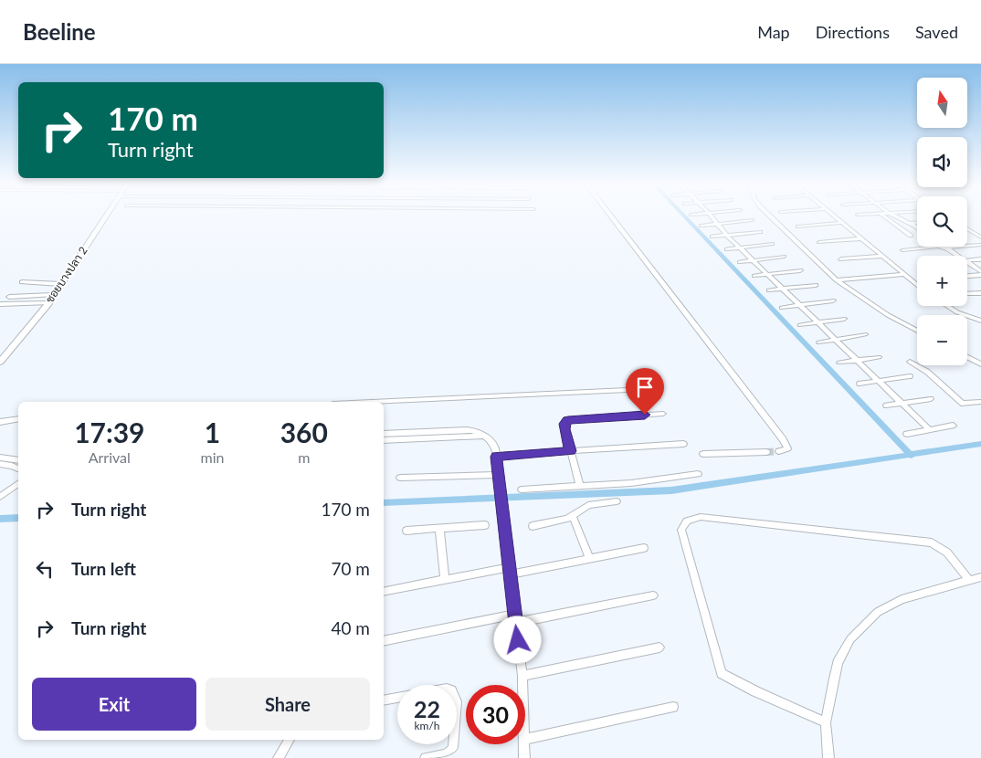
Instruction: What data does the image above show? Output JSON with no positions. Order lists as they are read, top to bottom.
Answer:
{
  "streets": {
    "street": ["ซอยบางปลา 2"]
  },
  "north": "top",
  "page": {
    "header": "Beeline",
    "nav": ["Map", "Directions", "Saved"],
    "map_buttons": ["+", "−"],
    "turn": ["170 m", "Turn right"],
    "eta": [
      "17:39",
      "Arrival",
      "1",
      "min",
      "360",
      "m"
    ],
    "list": [
      {
        "name": "Turn right",
        "value": "170 m"
      },
      {
        "name": "Turn left",
        "value": "70 m"
      },
      {
        "name": "Turn right",
        "value": "40 m"
      }
    ],
    "buttons": ["Exit", "Share"],
    "speed": "22 km/h",
    "limit": "30"
  }
}
